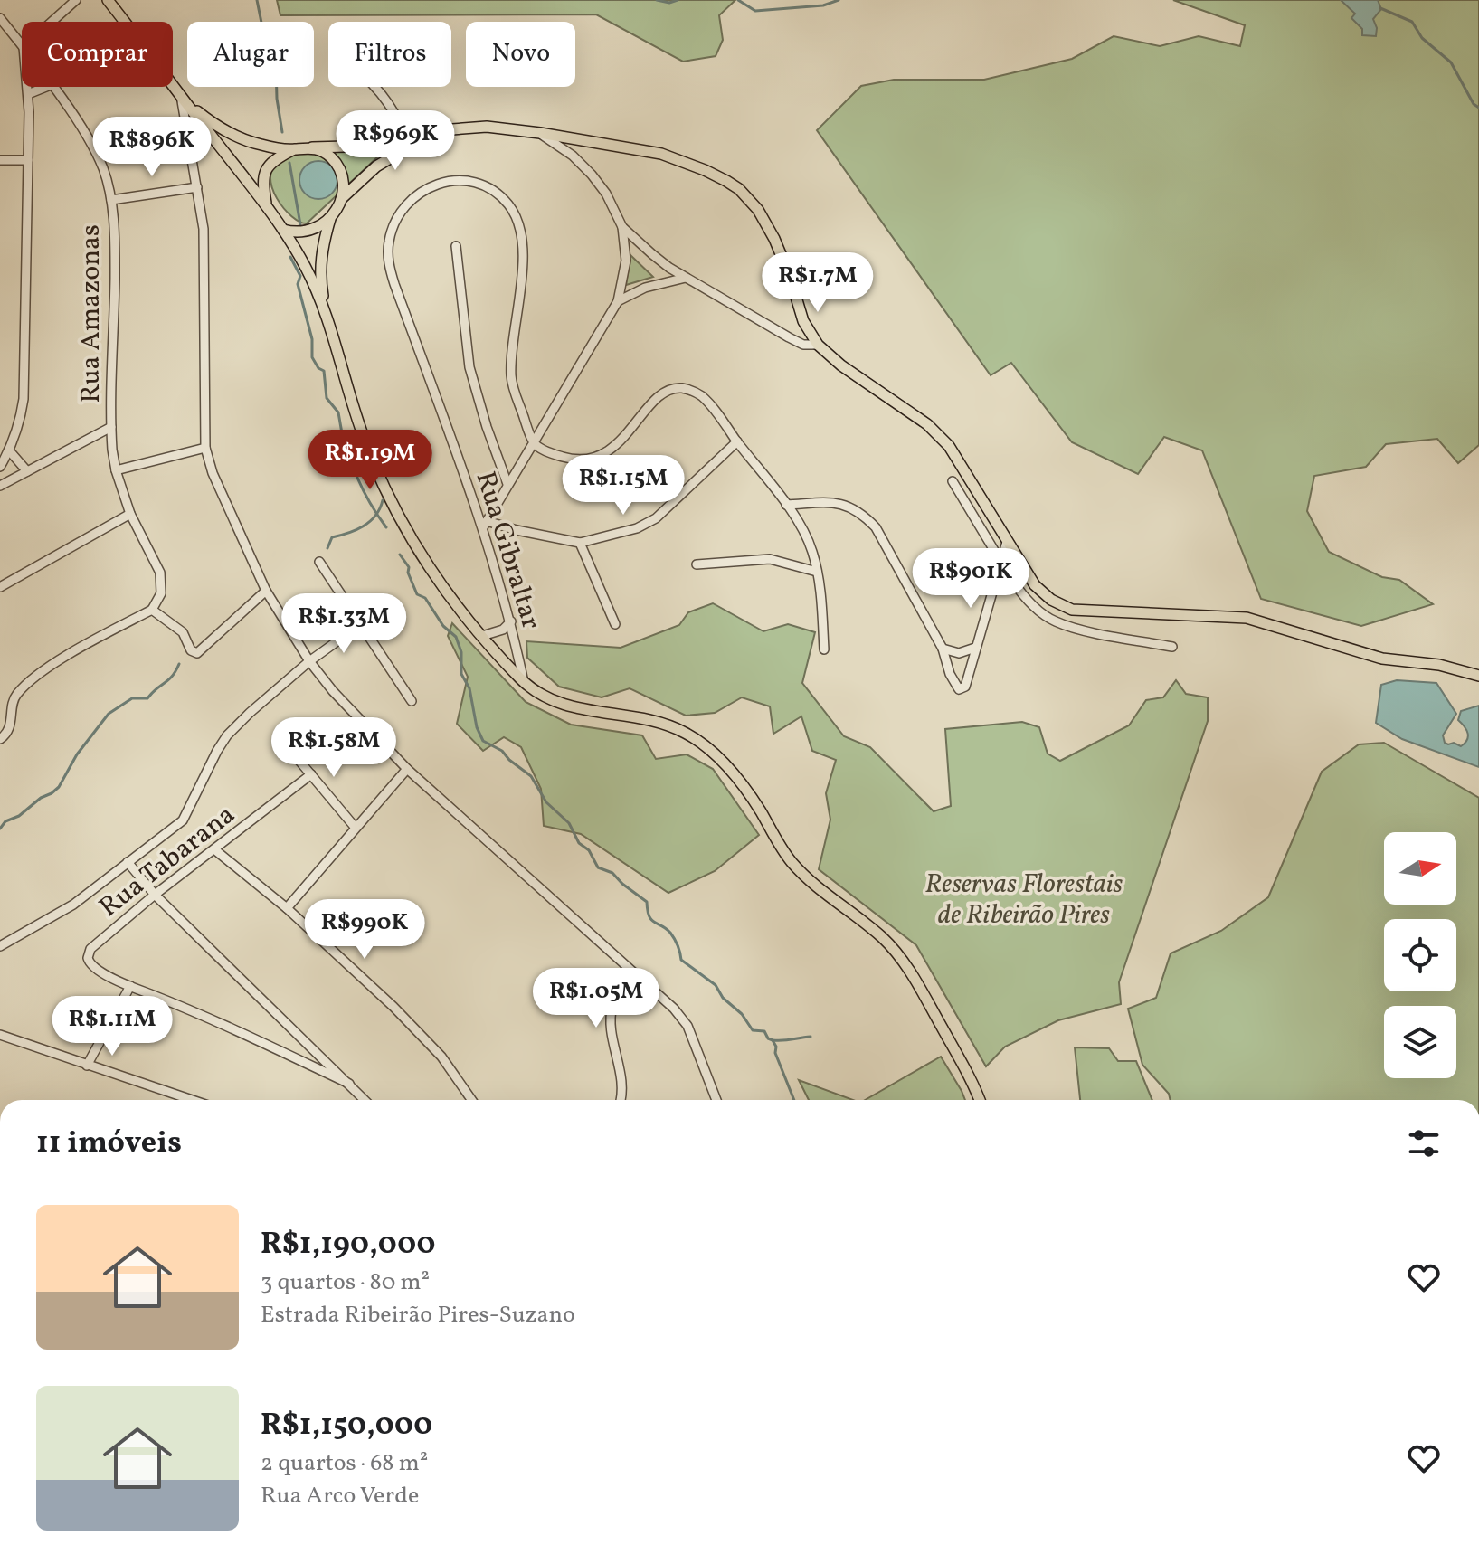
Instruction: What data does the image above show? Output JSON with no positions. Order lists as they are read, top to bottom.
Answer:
{
  "streets": {
    "street": ["Rua Amazonas", "Rua Gibraltar", "Rua Tabarana"]
  },
  "parks": ["Reservas Florestais de Ribeirão Pires"],
  "north": "right",
  "page": {
    "chip": [
      "Comprar",
      "Alugar",
      "Filtros",
      "Novo"
    ],
    "price": [
      "R$969K",
      "R$896K",
      "R$1.7M",
      "R$1.19M",
      "R$1.15M",
      "R$901K",
      "R$1.33M",
      "R$1.58M",
      "R$990K",
      "R$1.05M",
      "R$1.11M"
    ],
    "heading": "11 imóveis",
    "list": [
      {
        "name": "R$1,190,000",
        "note": "3 quartos · 80 m² · Estrada Ribeirão Pires-Suzano"
      },
      {
        "name": "R$1,150,000",
        "note": "2 quartos · 68 m² · Rua Arco Verde"
      }
    ]
  }
}
